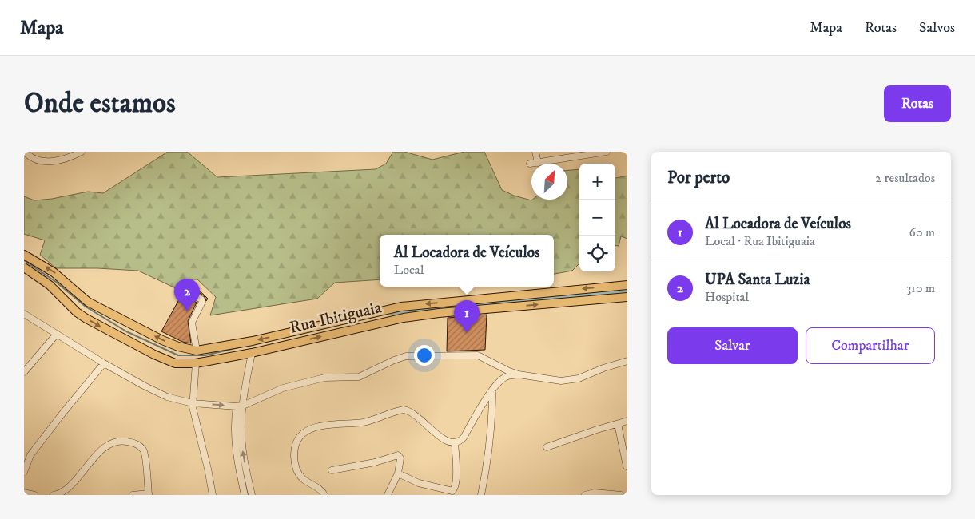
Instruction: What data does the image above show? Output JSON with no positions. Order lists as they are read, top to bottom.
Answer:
{
  "streets": {
    "main road": ["Rua Ibitiguaia"]
  },
  "north": "top right",
  "page": {
    "header": "Mapa",
    "nav": ["Mapa", "Rotas", "Salvos"],
    "buttons": [
      "Rotas",
      ["Salvar", "Compartilhar"]
    ],
    "title": "Onde estamos",
    "heading": ["Por perto", "2 resultados"],
    "map_buttons": ["+", "−"],
    "list": [
      {
        "mark": "1",
        "name": "Al Locadora de Veículos",
        "note": "Local · Rua Ibitiguaia",
        "value": "60 m"
      },
      {
        "mark": "2",
        "name": "UPA Santa Luzia",
        "note": "Hospital",
        "value": "310 m"
      }
    ],
    "popup": ["Al Locadora de Veículos", "Local"],
    "pins": ["2", "1"]
  }
}
